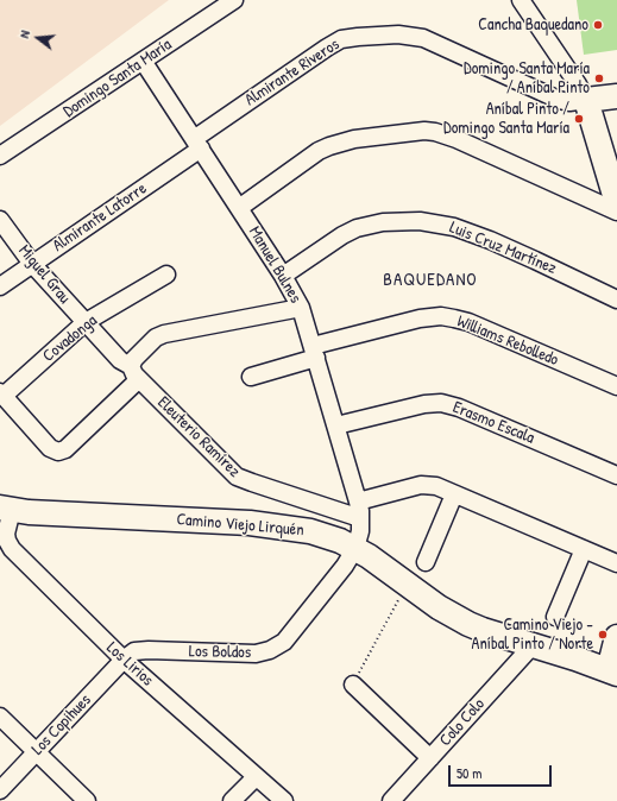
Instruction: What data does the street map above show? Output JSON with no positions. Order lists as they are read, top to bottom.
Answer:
{
  "streets": {
    "street": [
      "Almirante Riveros",
      "Domingo Santa María",
      "Almirante Latorre",
      "Luis Cruz Martínez",
      "Manuel Bulnes",
      "Miguel Grau",
      "Covadonga",
      "Williams Rebolledo",
      "Erasmo Escala",
      "Eleuterio Ramírez",
      "Camino Viejo Lirquén",
      "Los Boldos",
      "Los Lirios",
      "Colo Colo",
      "Los Copihues"
    ]
  },
  "crossings": [
    ["Almirante Riveros", "Almirante Latorre"],
    ["Almirante Riveros", "Manuel Bulnes"],
    ["Domingo Santa María", "Manuel Bulnes"],
    ["Almirante Latorre", "Manuel Bulnes"],
    ["Almirante Latorre", "Miguel Grau"],
    ["Luis Cruz Martínez", "Manuel Bulnes"],
    ["Manuel Bulnes", "Williams Rebolledo"],
    ["Manuel Bulnes", "Erasmo Escala"],
    ["Manuel Bulnes", "Eleuterio Ramírez"],
    ["Manuel Bulnes", "Camino Viejo Lirquén"],
    ["Manuel Bulnes", "Los Boldos"],
    ["Miguel Grau", "Covadonga"],
    ["Miguel Grau", "Eleuterio Ramírez"],
    ["Camino Viejo Lirquén", "Los Boldos"],
    ["Camino Viejo Lirquén", "Los Lirios"],
    ["Camino Viejo Lirquén", "Colo Colo"],
    ["Los Boldos", "Los Lirios"],
    ["Los Boldos", "Los Copihues"],
    ["Los Lirios", "Los Copihues"]
  ],
  "districts": ["BAQUEDANO"],
  "places": [
    "Cancha Baquedano",
    "Domingo Santa María / Aníbal Pinto",
    "Aníbal Pinto / Domingo Santa María",
    "Camino Viejo - Aníbal Pinto / Norte"
  ],
  "scale_bar": "50 m",
  "north": "left"
}
